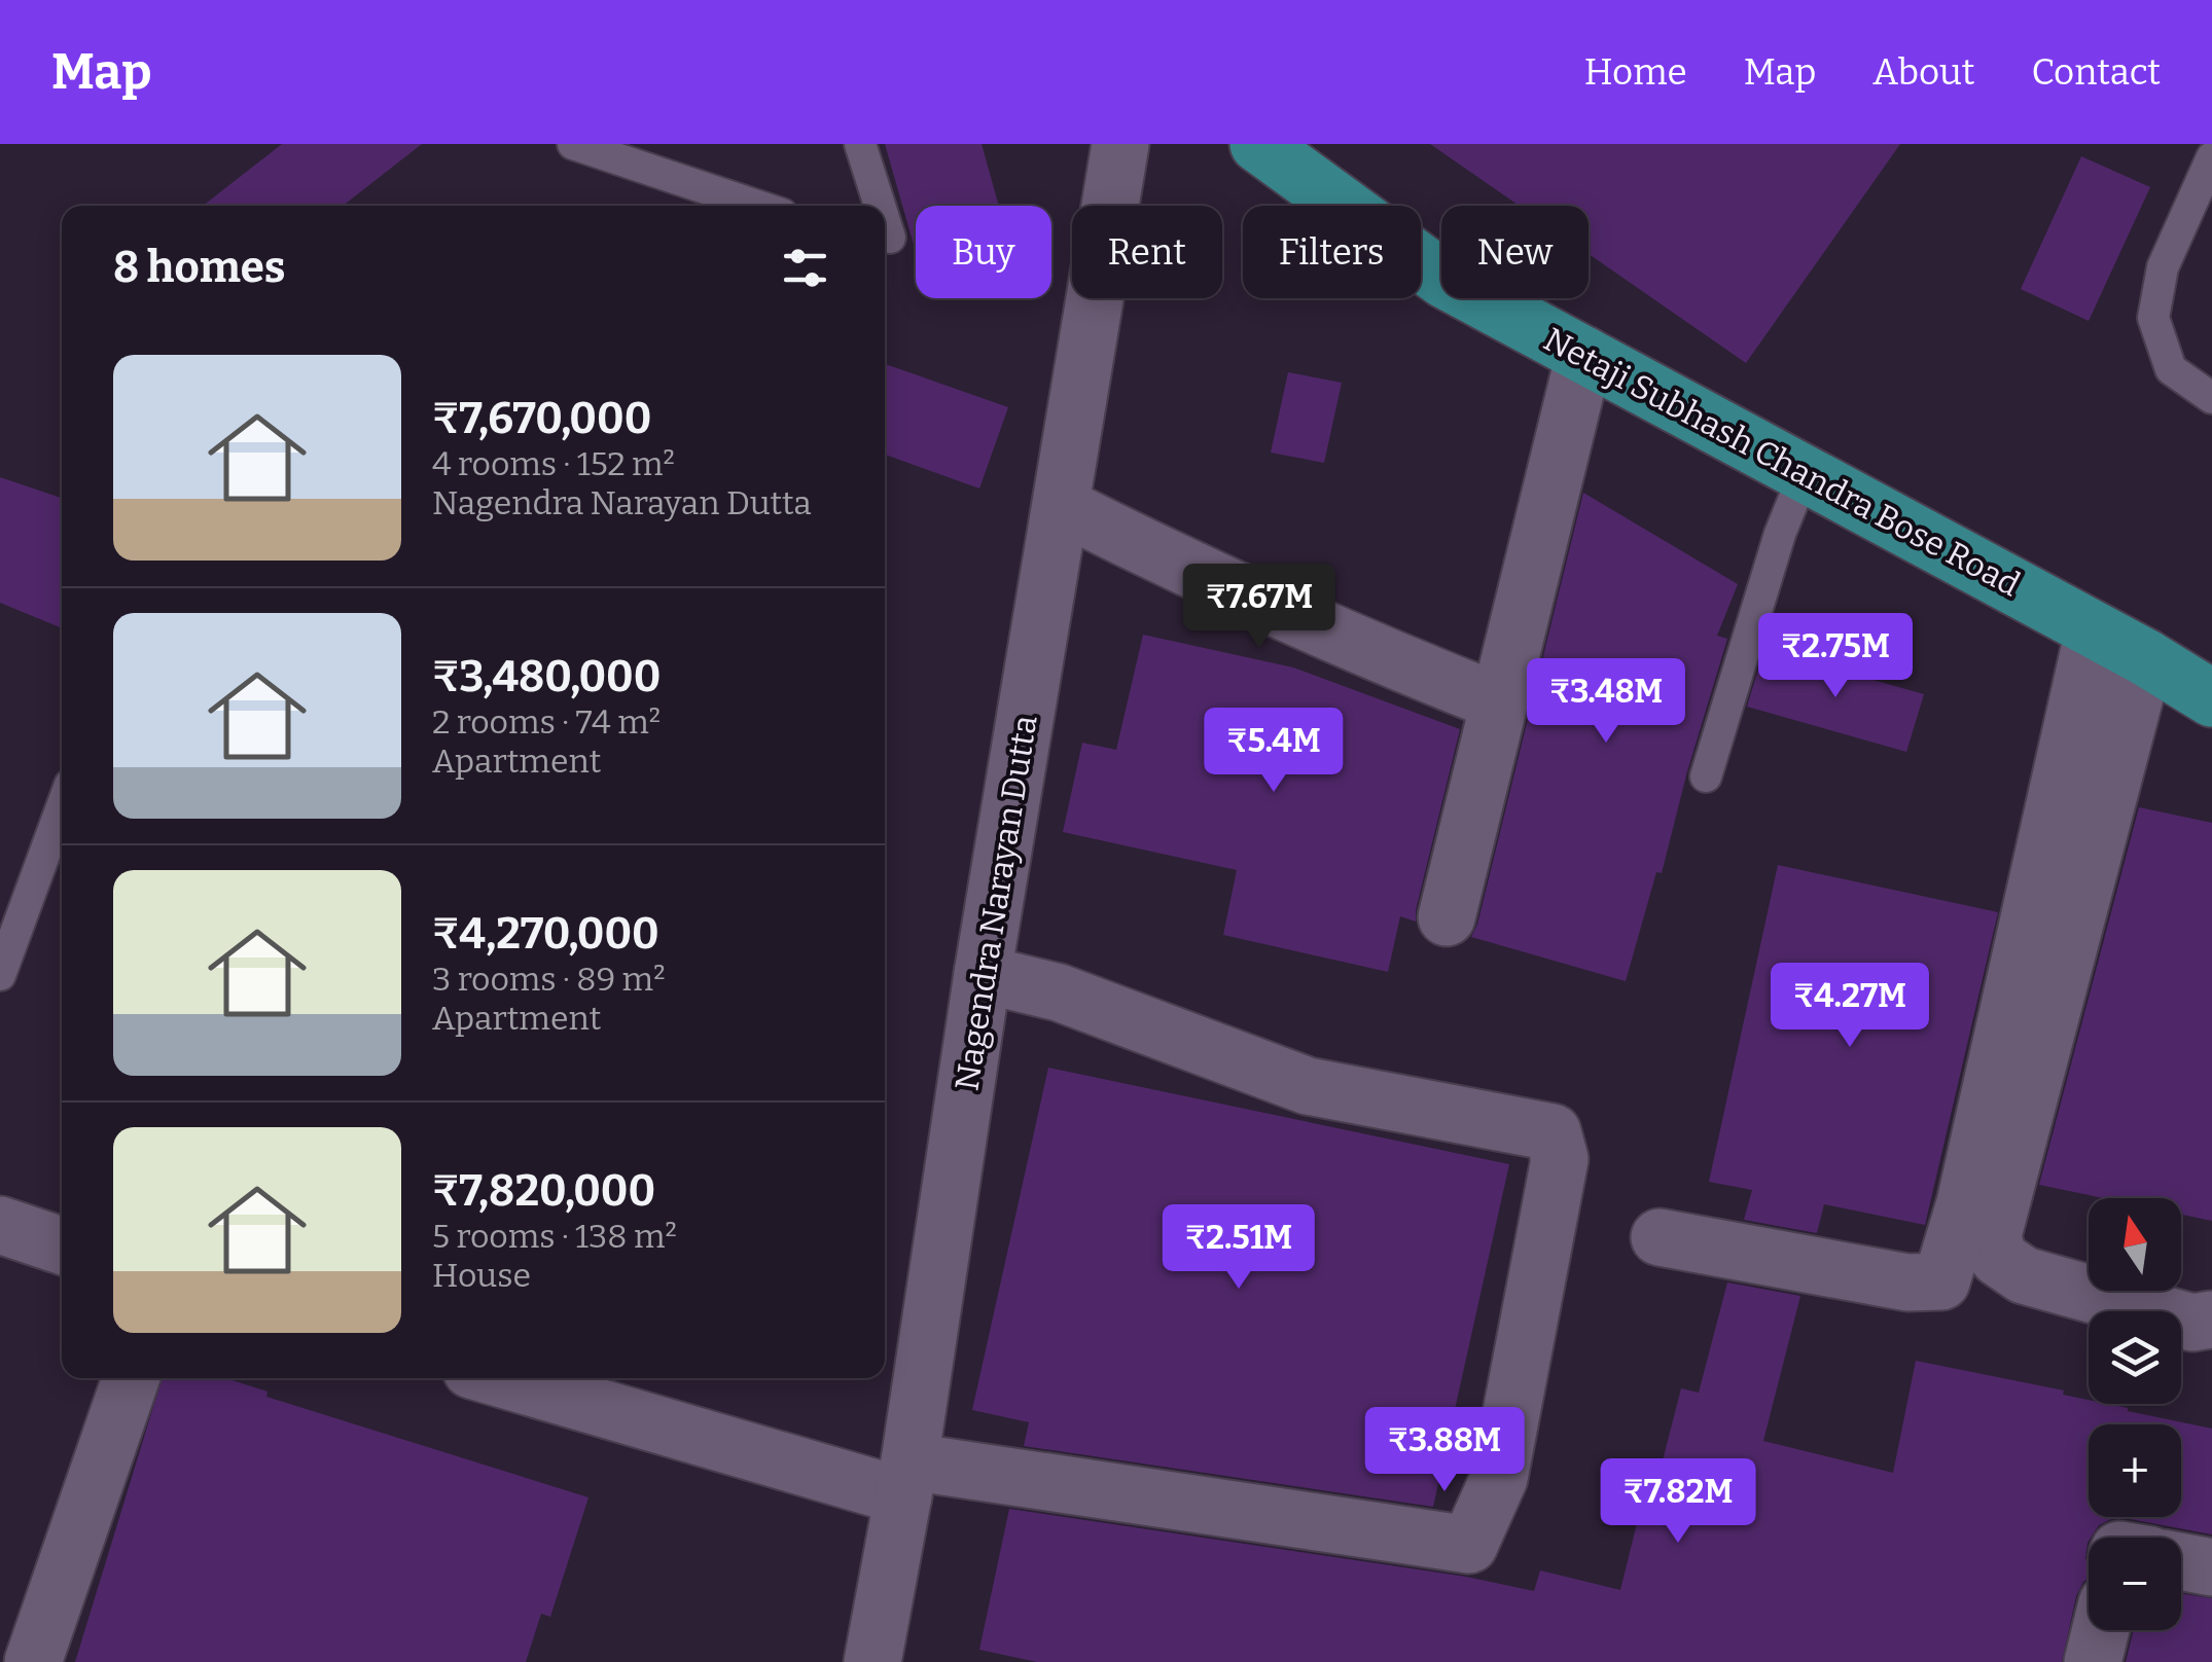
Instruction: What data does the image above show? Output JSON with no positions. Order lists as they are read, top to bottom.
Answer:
{
  "streets": {
    "main road": ["Netaji Subhash Chandra Bose Road"],
    "street": ["Nagendra Narayan Dutta"]
  },
  "north": "top",
  "page": {
    "header": "Map",
    "nav": [
      "Home",
      "Map",
      "About",
      "Contact"
    ],
    "chip": [
      "Buy",
      "Rent",
      "Filters",
      "New"
    ],
    "heading": "8 homes",
    "list": [
      {
        "name": "₹7,670,000",
        "note": "4 rooms · 152 m² · Nagendra Narayan Dutta"
      },
      {
        "name": "₹3,480,000",
        "note": "2 rooms · 74 m² · Apartment"
      },
      {
        "name": "₹4,270,000",
        "note": "3 rooms · 89 m² · Apartment"
      },
      {
        "name": "₹7,820,000",
        "note": "5 rooms · 138 m² · House"
      }
    ],
    "price": [
      "₹7.67M",
      "₹2.75M",
      "₹3.48M",
      "₹5.4M",
      "₹4.27M",
      "₹2.51M",
      "₹3.88M",
      "₹7.82M"
    ],
    "map_buttons": ["+", "−"]
  }
}
